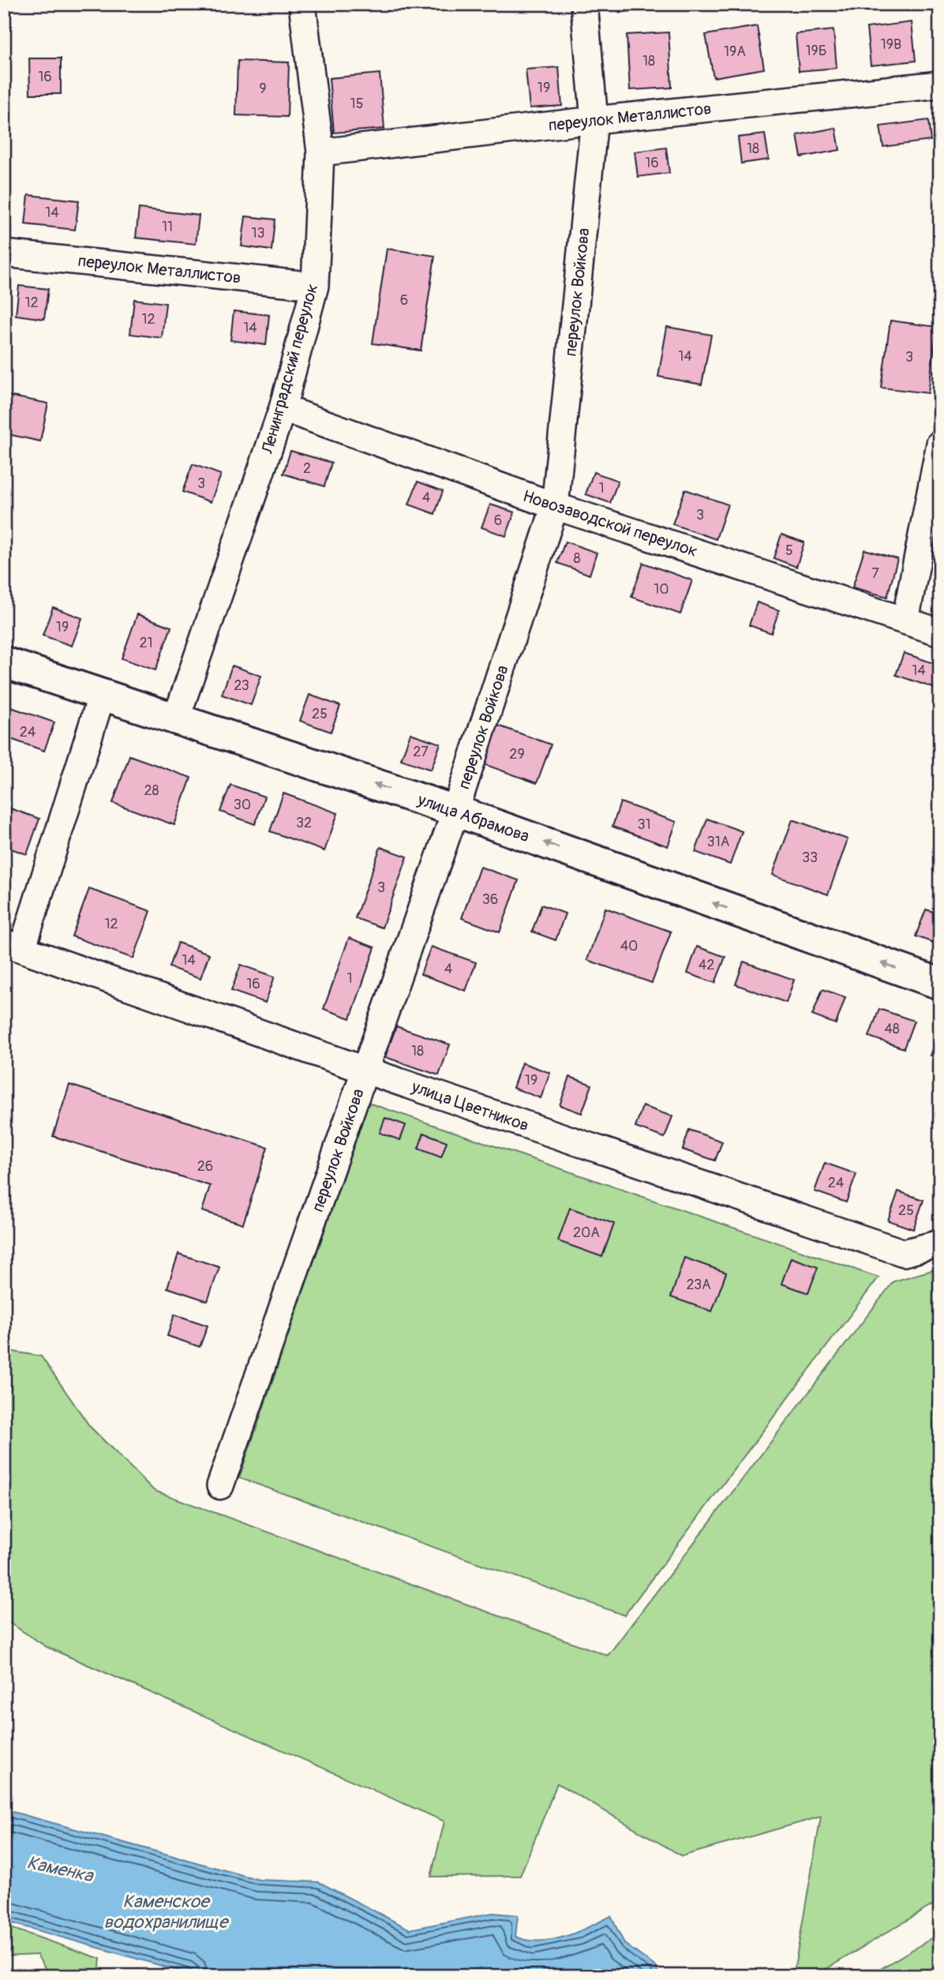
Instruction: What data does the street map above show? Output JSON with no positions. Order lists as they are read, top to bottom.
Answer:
{
  "streets": {
    "street": [
      "переулок Металлистов",
      "переулок Войкова",
      "Ленинградский переулок",
      "Новозаводской переулок",
      "улица Абрамова",
      "улица Цветников"
    ]
  },
  "crossings": [
    ["переулок Металлистов", "переулок Войкова"],
    ["переулок Металлистов", "Ленинградский переулок"],
    ["переулок Войкова", "Новозаводской переулок"],
    ["переулок Войкова", "улица Абрамова"],
    ["переулок Войкова", "улица Цветников"],
    ["Ленинградский переулок", "Новозаводской переулок"],
    ["Ленинградский переулок", "улица Абрамова"]
  ],
  "one_way": ["улица Абрамова"],
  "water": ["Каменка", "Каменское водохранилище"],
  "house_numbers": [
    "19В",
    "19Б",
    "19А",
    "18",
    "16",
    "19",
    "9",
    "15",
    "18",
    "16",
    "14",
    "11",
    "13",
    "6",
    "12",
    "12",
    "14",
    "14",
    "3",
    "2",
    "3",
    "1",
    "4",
    "3",
    "6",
    "5",
    "8",
    "7",
    "10",
    "19",
    "21",
    "14",
    "23",
    "25",
    "24",
    "27",
    "29",
    "28",
    "30",
    "32",
    "31",
    "31А",
    "33",
    "3",
    "36",
    "12",
    "40",
    "14",
    "42",
    "4",
    "1",
    "16",
    "48",
    "18",
    "19",
    "26",
    "24",
    "25",
    "20А",
    "23А"
  ]
}
